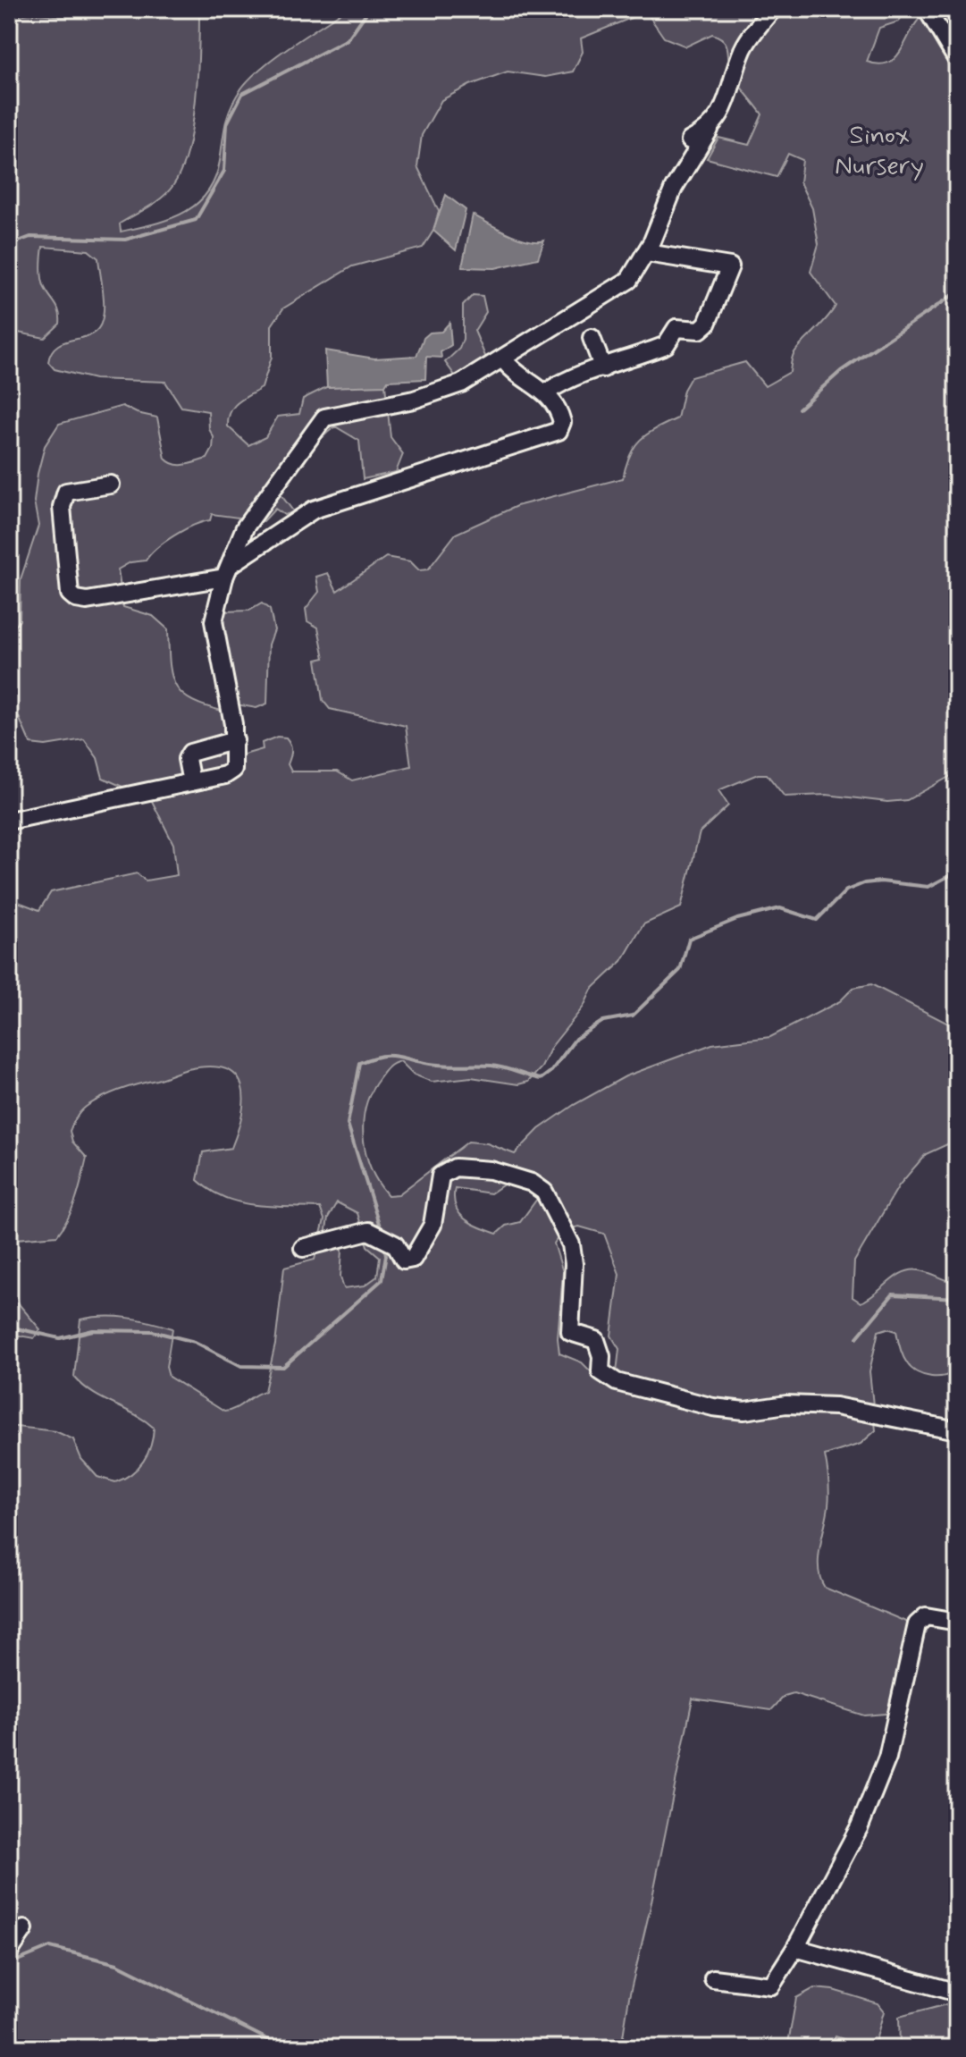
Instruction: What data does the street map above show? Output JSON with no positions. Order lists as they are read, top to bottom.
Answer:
{
  "parks": ["Sinox Nursery"]
}
